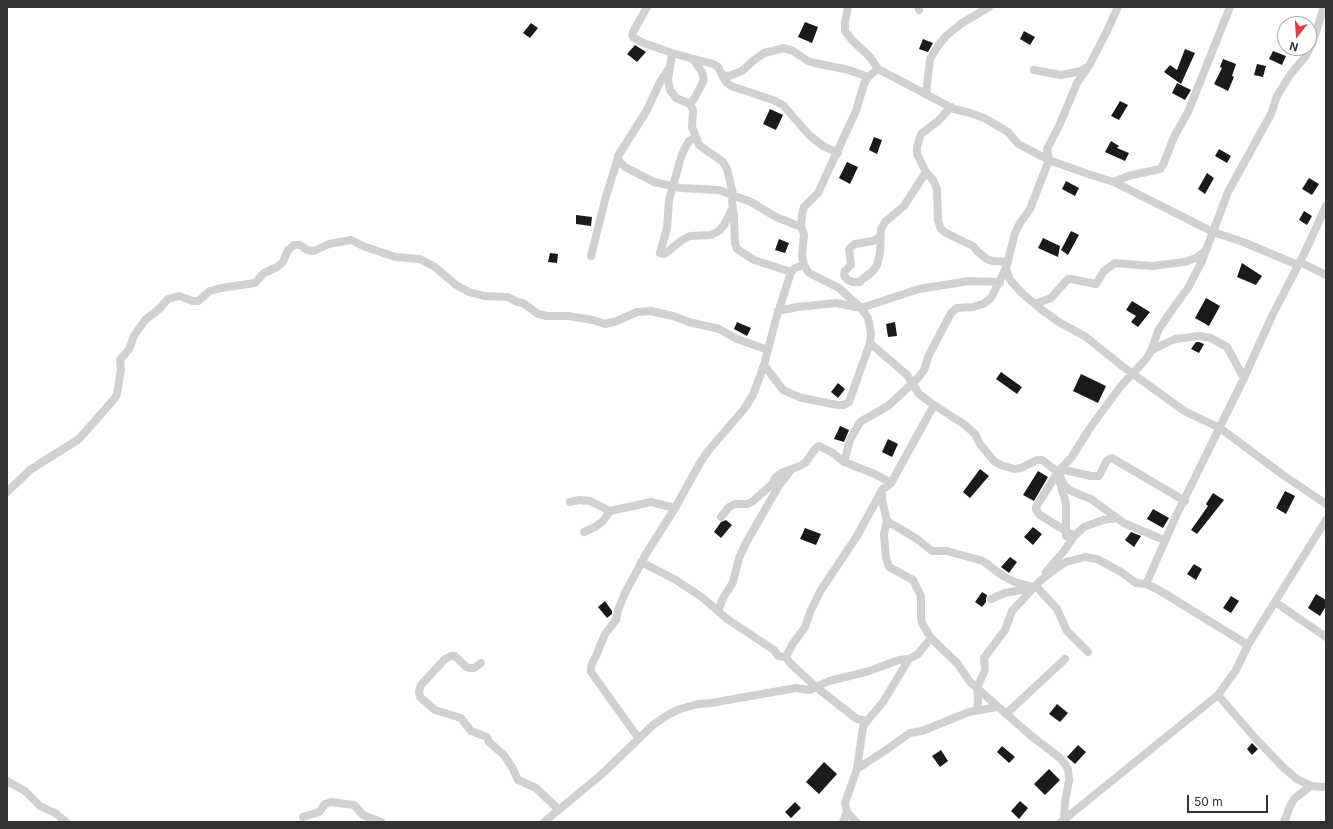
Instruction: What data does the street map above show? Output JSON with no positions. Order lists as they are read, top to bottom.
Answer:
{
  "scale_bar": "50 m",
  "north": "bottom"
}
